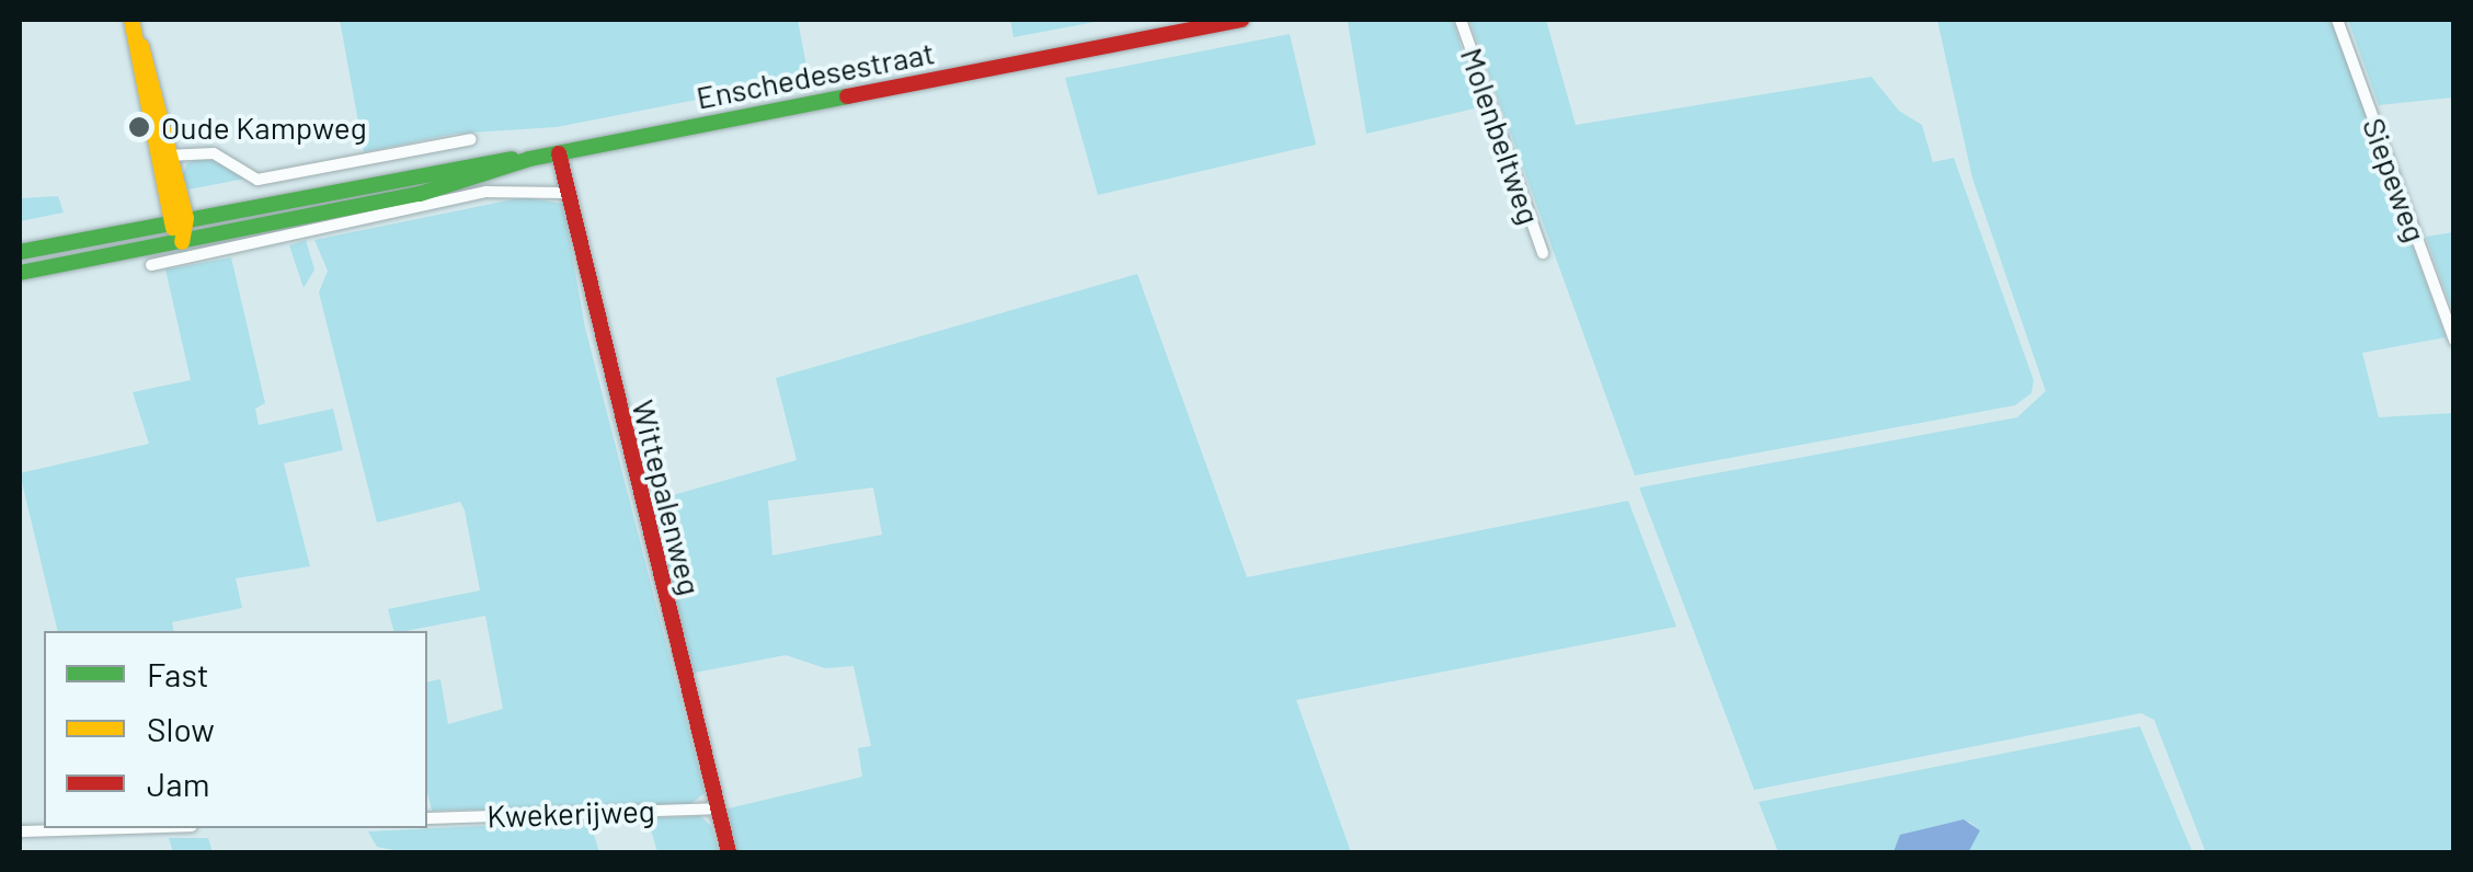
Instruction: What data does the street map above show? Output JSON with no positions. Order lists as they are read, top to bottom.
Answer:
{
  "streets": {
    "street": [
      "Enschedesestraat",
      "Molenbeltweg",
      "Siepeweg",
      "Wittepalenweg",
      "Kwekerijweg"
    ]
  },
  "crossings": [
    ["Enschedesestraat", "Wittepalenweg"],
    ["Wittepalenweg", "Kwekerijweg"]
  ],
  "places": ["Oude Kampweg"],
  "legend": ["Fast", "Slow", "Jam"]
}
